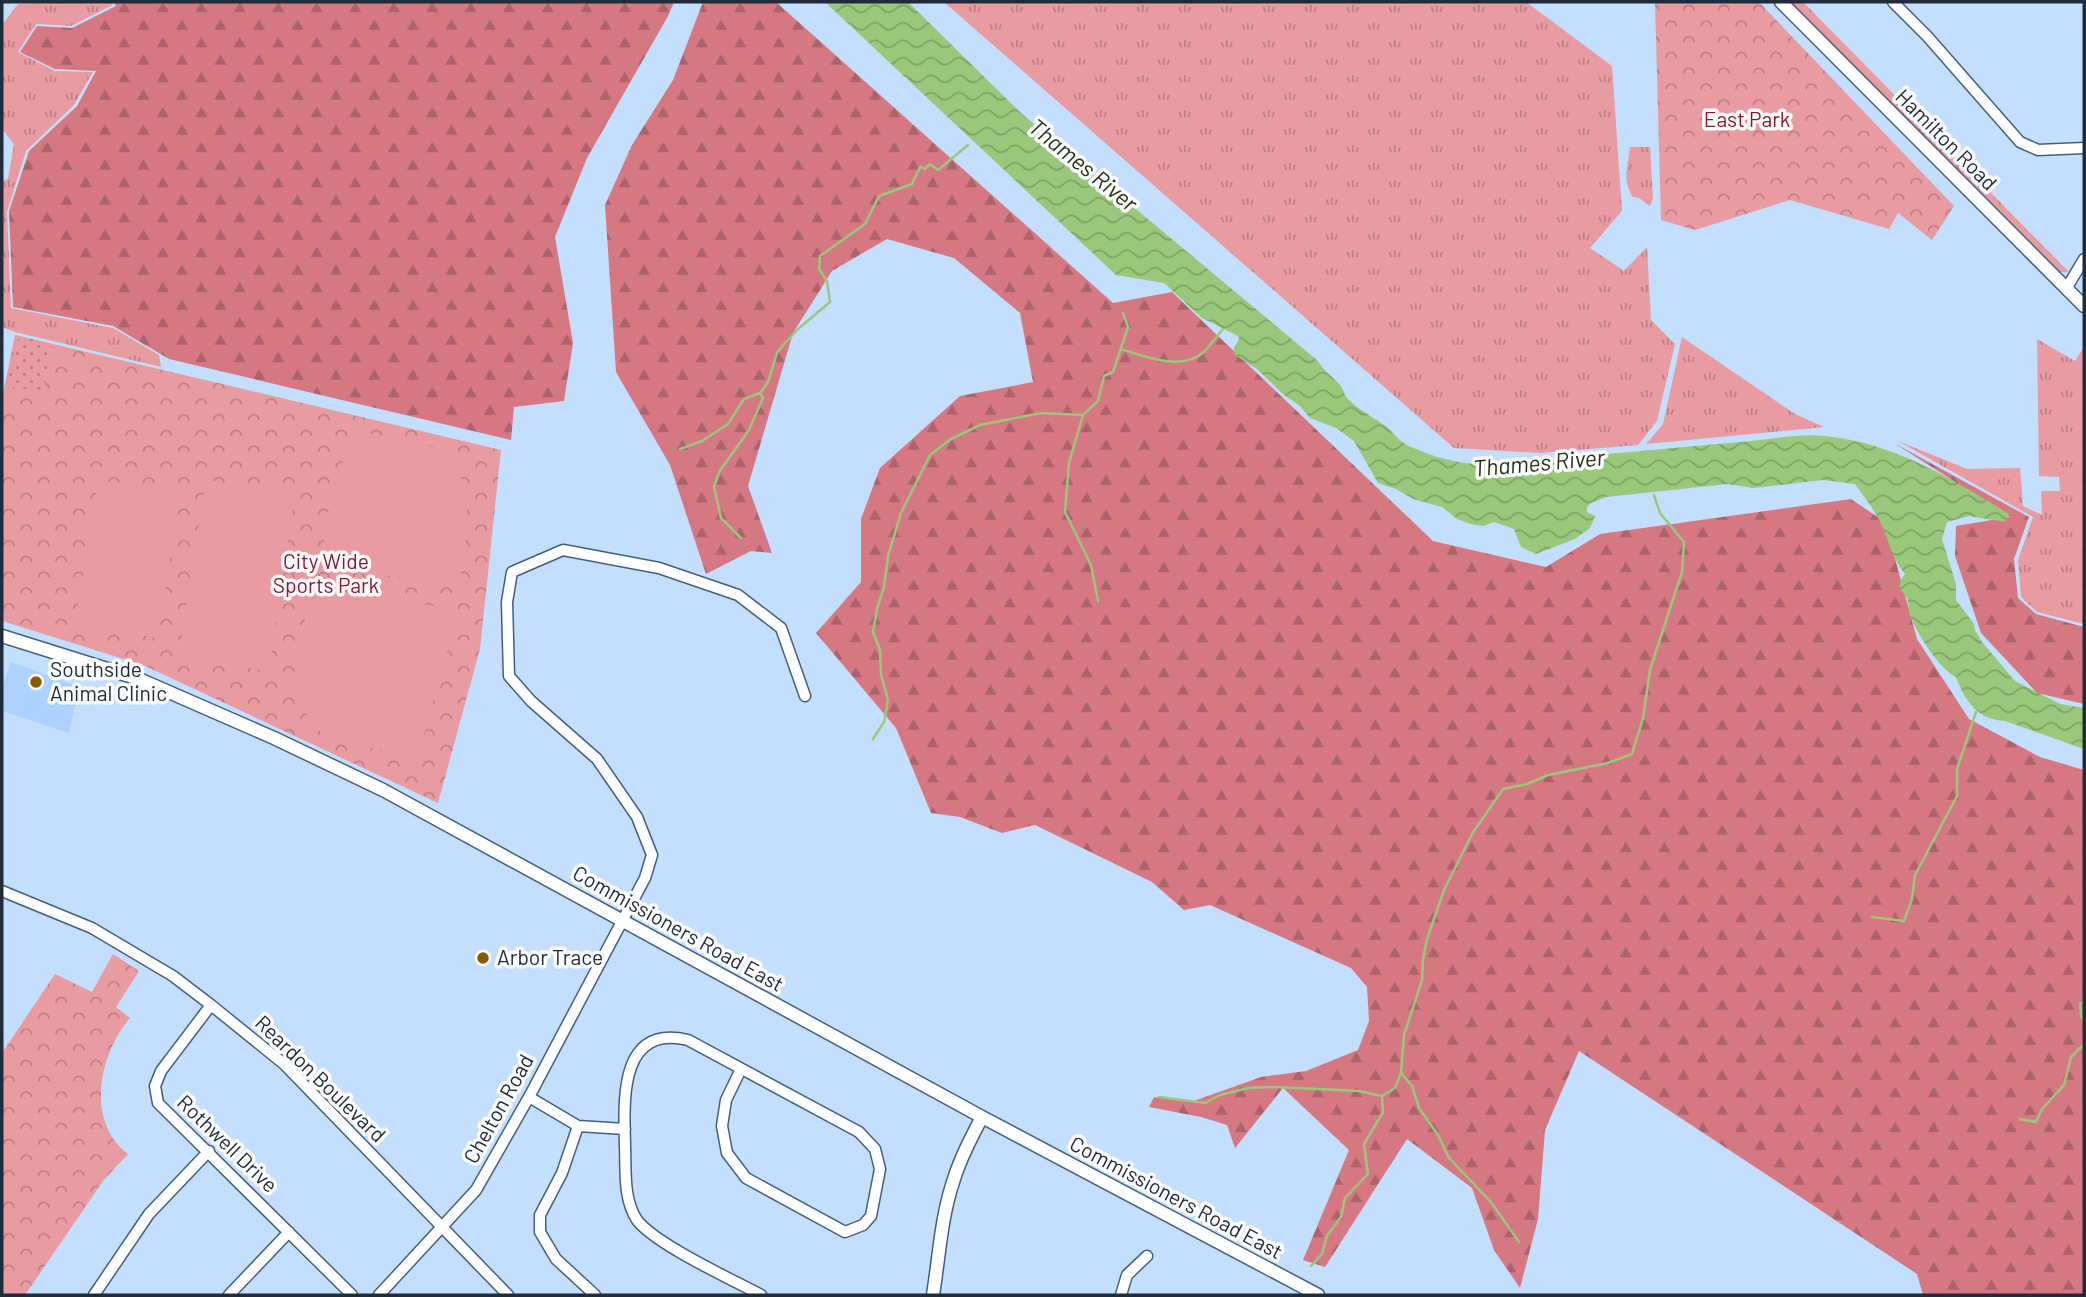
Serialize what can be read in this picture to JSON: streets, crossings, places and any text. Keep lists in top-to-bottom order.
{
  "streets": {
    "main road": ["Hamilton Road", "Commissioners Road East"],
    "street": ["Reardon Boulevard", "Chelton Road", "Rothwell Drive"]
  },
  "crossings": [
    ["Commissioners Road East", "Chelton Road"],
    ["Reardon Boulevard", "Chelton Road"],
    ["Reardon Boulevard", "Rothwell Drive"]
  ],
  "water": ["Thames River"],
  "parks": ["East Park", "City Wide Sports Park"],
  "places": ["Southside Animal Clinic", "Arbor Trace"]
}
